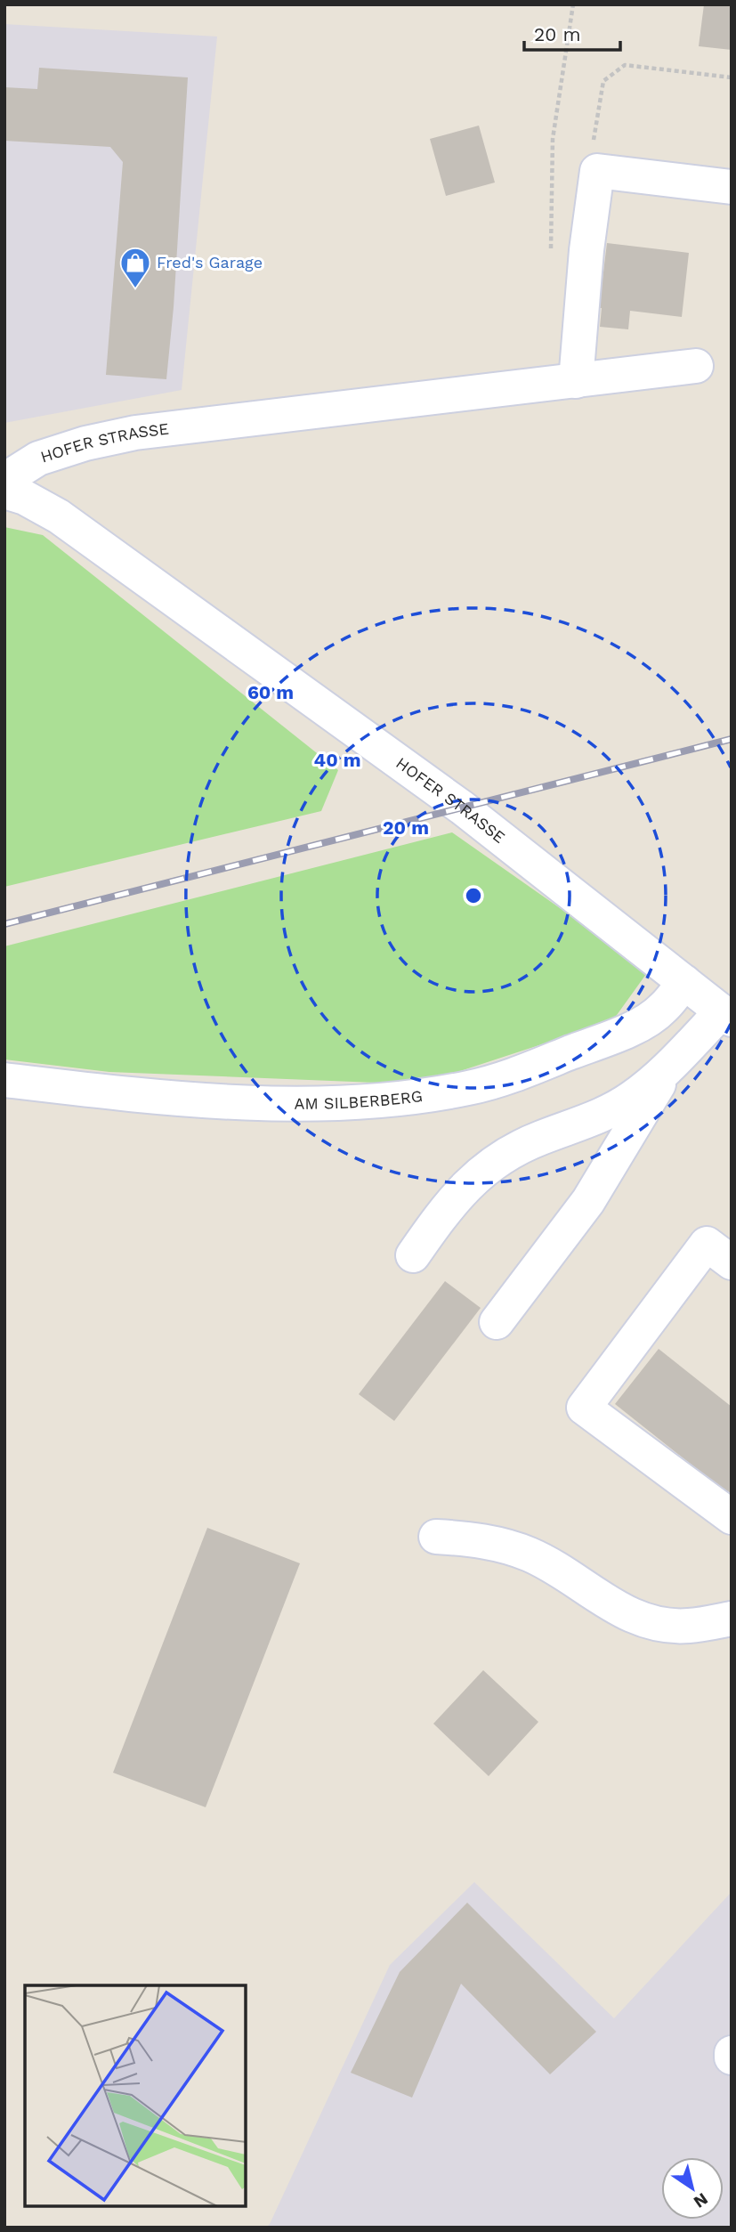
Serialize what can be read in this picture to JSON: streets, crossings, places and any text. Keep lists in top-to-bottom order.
{
  "streets": {
    "street": ["HOFER STRASSE", "AM SILBERBERG"]
  },
  "crossings": [
    ["HOFER STRASSE", "AM SILBERBERG"]
  ],
  "places": {
    "shop": ["Fred's Garage"]
  },
  "scale_bar": "20 m",
  "north": "bottom right",
  "rings": ["60 m", "40 m", "20 m"]
}
